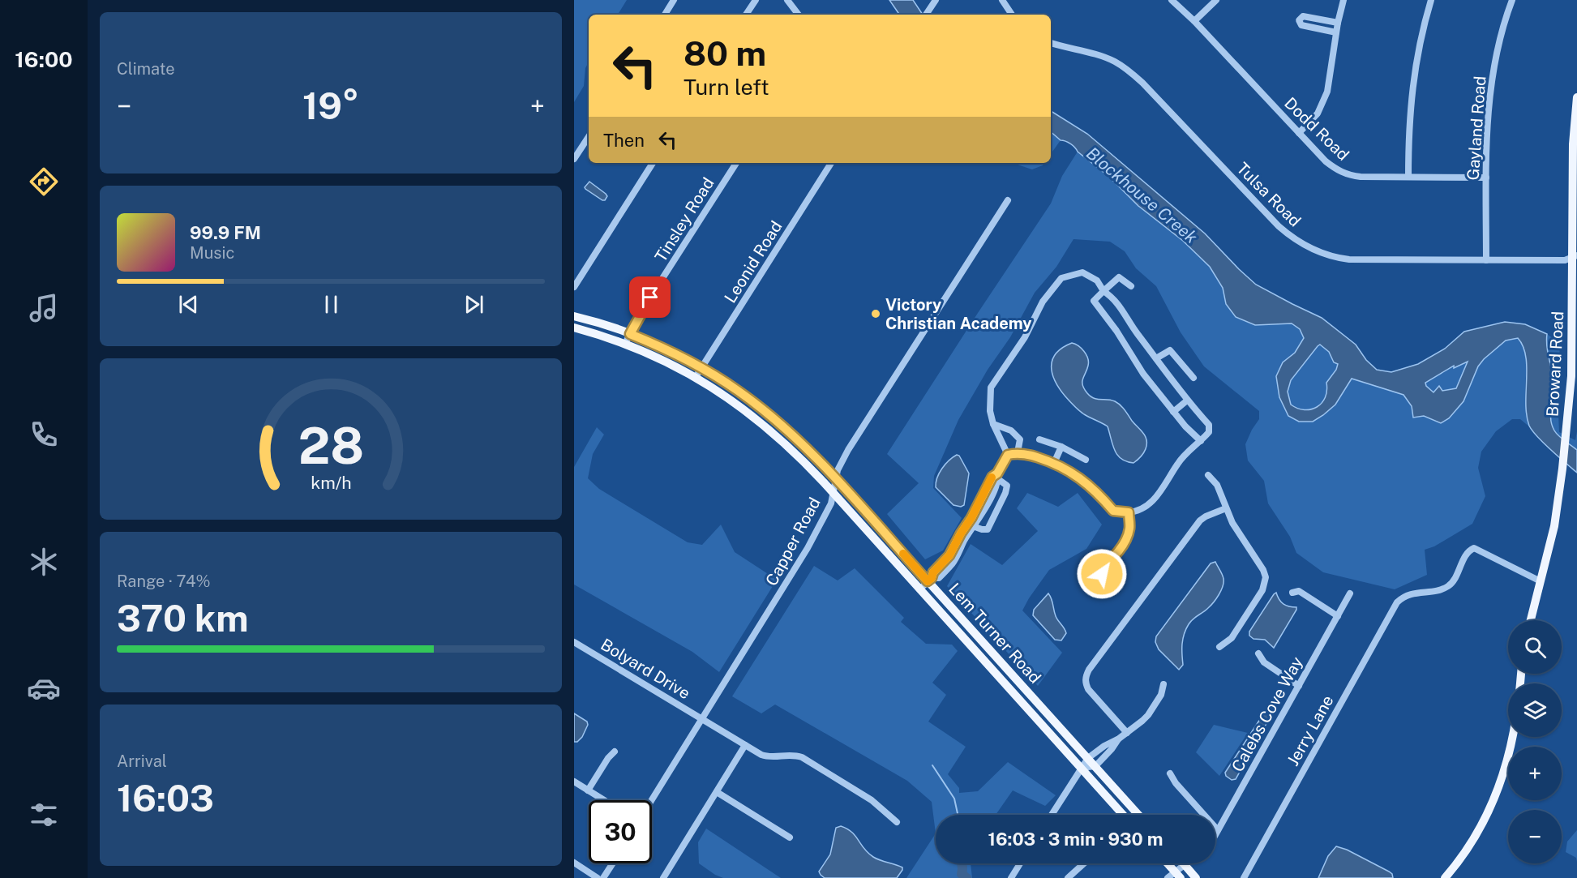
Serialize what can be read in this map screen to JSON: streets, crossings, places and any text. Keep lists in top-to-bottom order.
{
  "streets": {
    "main road": ["Broward Road", "Lem Turner Road"],
    "street": [
      "Gayland Road",
      "Dodd Road",
      "Tulsa Road",
      "Tinsley Road",
      "Leonid Road",
      "Capper Road",
      "Bolyard Drive",
      "Calebs Cove Way",
      "Jerry Lane"
    ]
  },
  "crossings": [
    ["Gayland Road", "Dodd Road"],
    ["Gayland Road", "Tulsa Road"],
    ["Tulsa Road", "Broward Road"],
    ["Tinsley Road", "Lem Turner Road"],
    ["Leonid Road", "Lem Turner Road"],
    ["Broward Road", "Jerry Lane"],
    ["Capper Road", "Lem Turner Road"],
    ["Capper Road", "Bolyard Drive"]
  ],
  "water": ["Blockhouse Creek"],
  "places": ["Victory Christian Academy"],
  "page": {
    "tabs": "16:00",
    "tile": [
      "Climate",
      ["Range · 74%", "370 km"],
      ["Arrival", "16:03"]
    ],
    "turn": ["80 m", "Turn left"],
    "heat": ["−", "19°", "+"],
    "then": "Then",
    "song": ["99.9 FM", "Music"],
    "map_buttons": ["+", "−"],
    "limit": "30",
    "trip": "16:03 · 3 min · 930 m",
    "gauge": ["28", "km/h"]
  }
}
